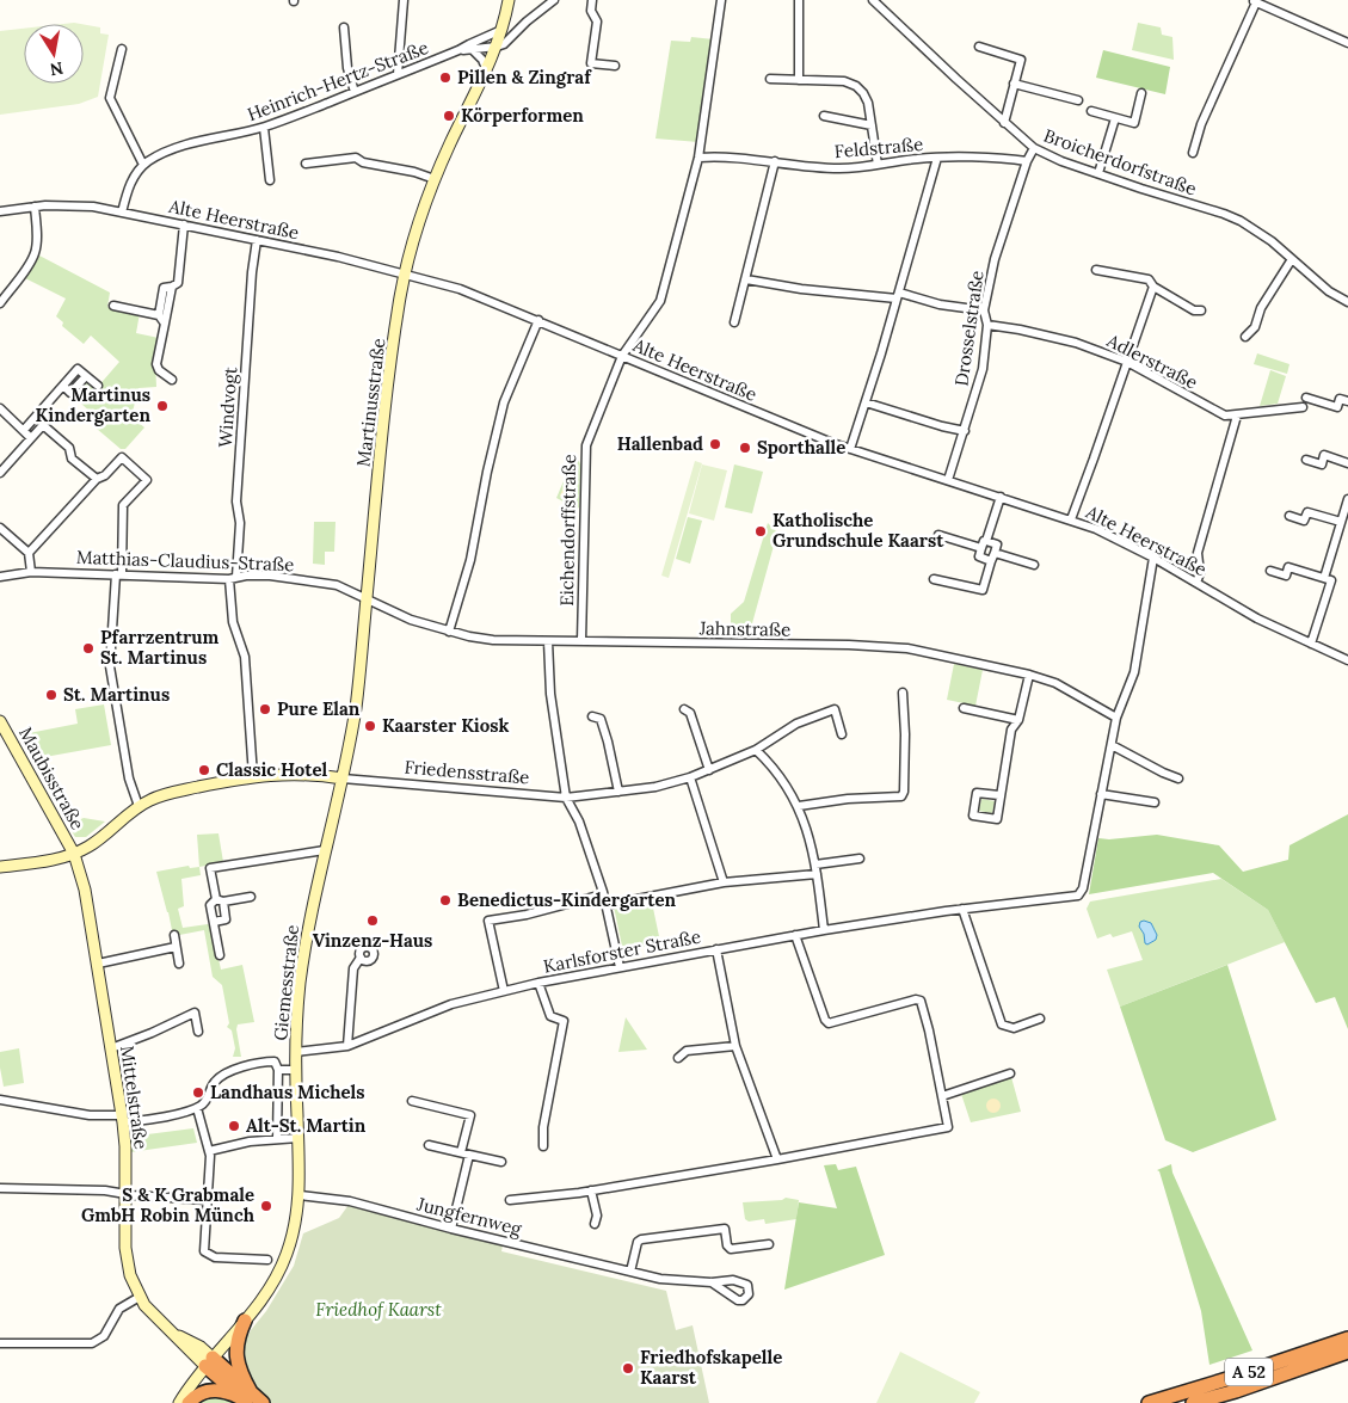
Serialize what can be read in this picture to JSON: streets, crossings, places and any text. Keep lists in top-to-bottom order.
{
  "streets": {
    "highway": ["A 52"],
    "main road": [
      "Martinusstraße",
      "Friedensstraße",
      "Maubisstraße",
      "Giemesstraße",
      "Mittelstraße"
    ],
    "street": [
      "Heinrich-Hertz-Straße",
      "Feldstraße",
      "Broicherdorfstraße",
      "Alte Heerstraße",
      "Drosselstraße",
      "Adlerstraße",
      "Windvogt",
      "Eichendorffstraße",
      "Matthias-Claudius-Straße",
      "Jahnstraße",
      "Karlsforster Straße",
      "Jungfernweg"
    ]
  },
  "crossings": [
    ["Heinrich-Hertz-Straße", "Martinusstraße"],
    ["Feldstraße", "Drosselstraße"],
    ["Feldstraße", "Eichendorffstraße"],
    ["Broicherdorfstraße", "Drosselstraße"],
    ["Alte Heerstraße", "Drosselstraße"],
    ["Alte Heerstraße", "Martinusstraße"],
    ["Alte Heerstraße", "Windvogt"],
    ["Alte Heerstraße", "Eichendorffstraße"],
    ["Drosselstraße", "Adlerstraße"],
    ["Martinusstraße", "Matthias-Claudius-Straße"],
    ["Martinusstraße", "Jahnstraße"],
    ["Martinusstraße", "Friedensstraße"],
    ["Martinusstraße", "Giemesstraße"],
    ["Windvogt", "Matthias-Claudius-Straße"],
    ["Windvogt", "Friedensstraße"],
    ["Eichendorffstraße", "Jahnstraße"],
    ["Matthias-Claudius-Straße", "Jahnstraße"],
    ["Friedensstraße", "Maubisstraße"],
    ["Friedensstraße", "Giemesstraße"],
    ["Friedensstraße", "Mittelstraße"],
    ["Maubisstraße", "Mittelstraße"],
    ["Karlsforster Straße", "Giemesstraße"],
    ["Giemesstraße", "Mittelstraße"],
    ["Giemesstraße", "Jungfernweg"]
  ],
  "parks": ["Friedhof Kaarst"],
  "places": [
    "Pillen & Zingraf",
    "Körperformen",
    "Martinus Kindergarten",
    "Hallenbad",
    "Sporthalle",
    "Katholische Grundschule Kaarst",
    "Pfarrzentrum St. Martinus",
    "St. Martinus",
    "Pure Elan",
    "Kaarster Kiosk",
    "Classic Hotel",
    "Benedictus-Kindergarten",
    "Vinzenz-Haus",
    "Landhaus Michels",
    "Alt-St. Martin",
    "S & K Grabmale GmbH Robin Münch",
    "Friedhofskapelle Kaarst"
  ],
  "north": "bottom"
}
